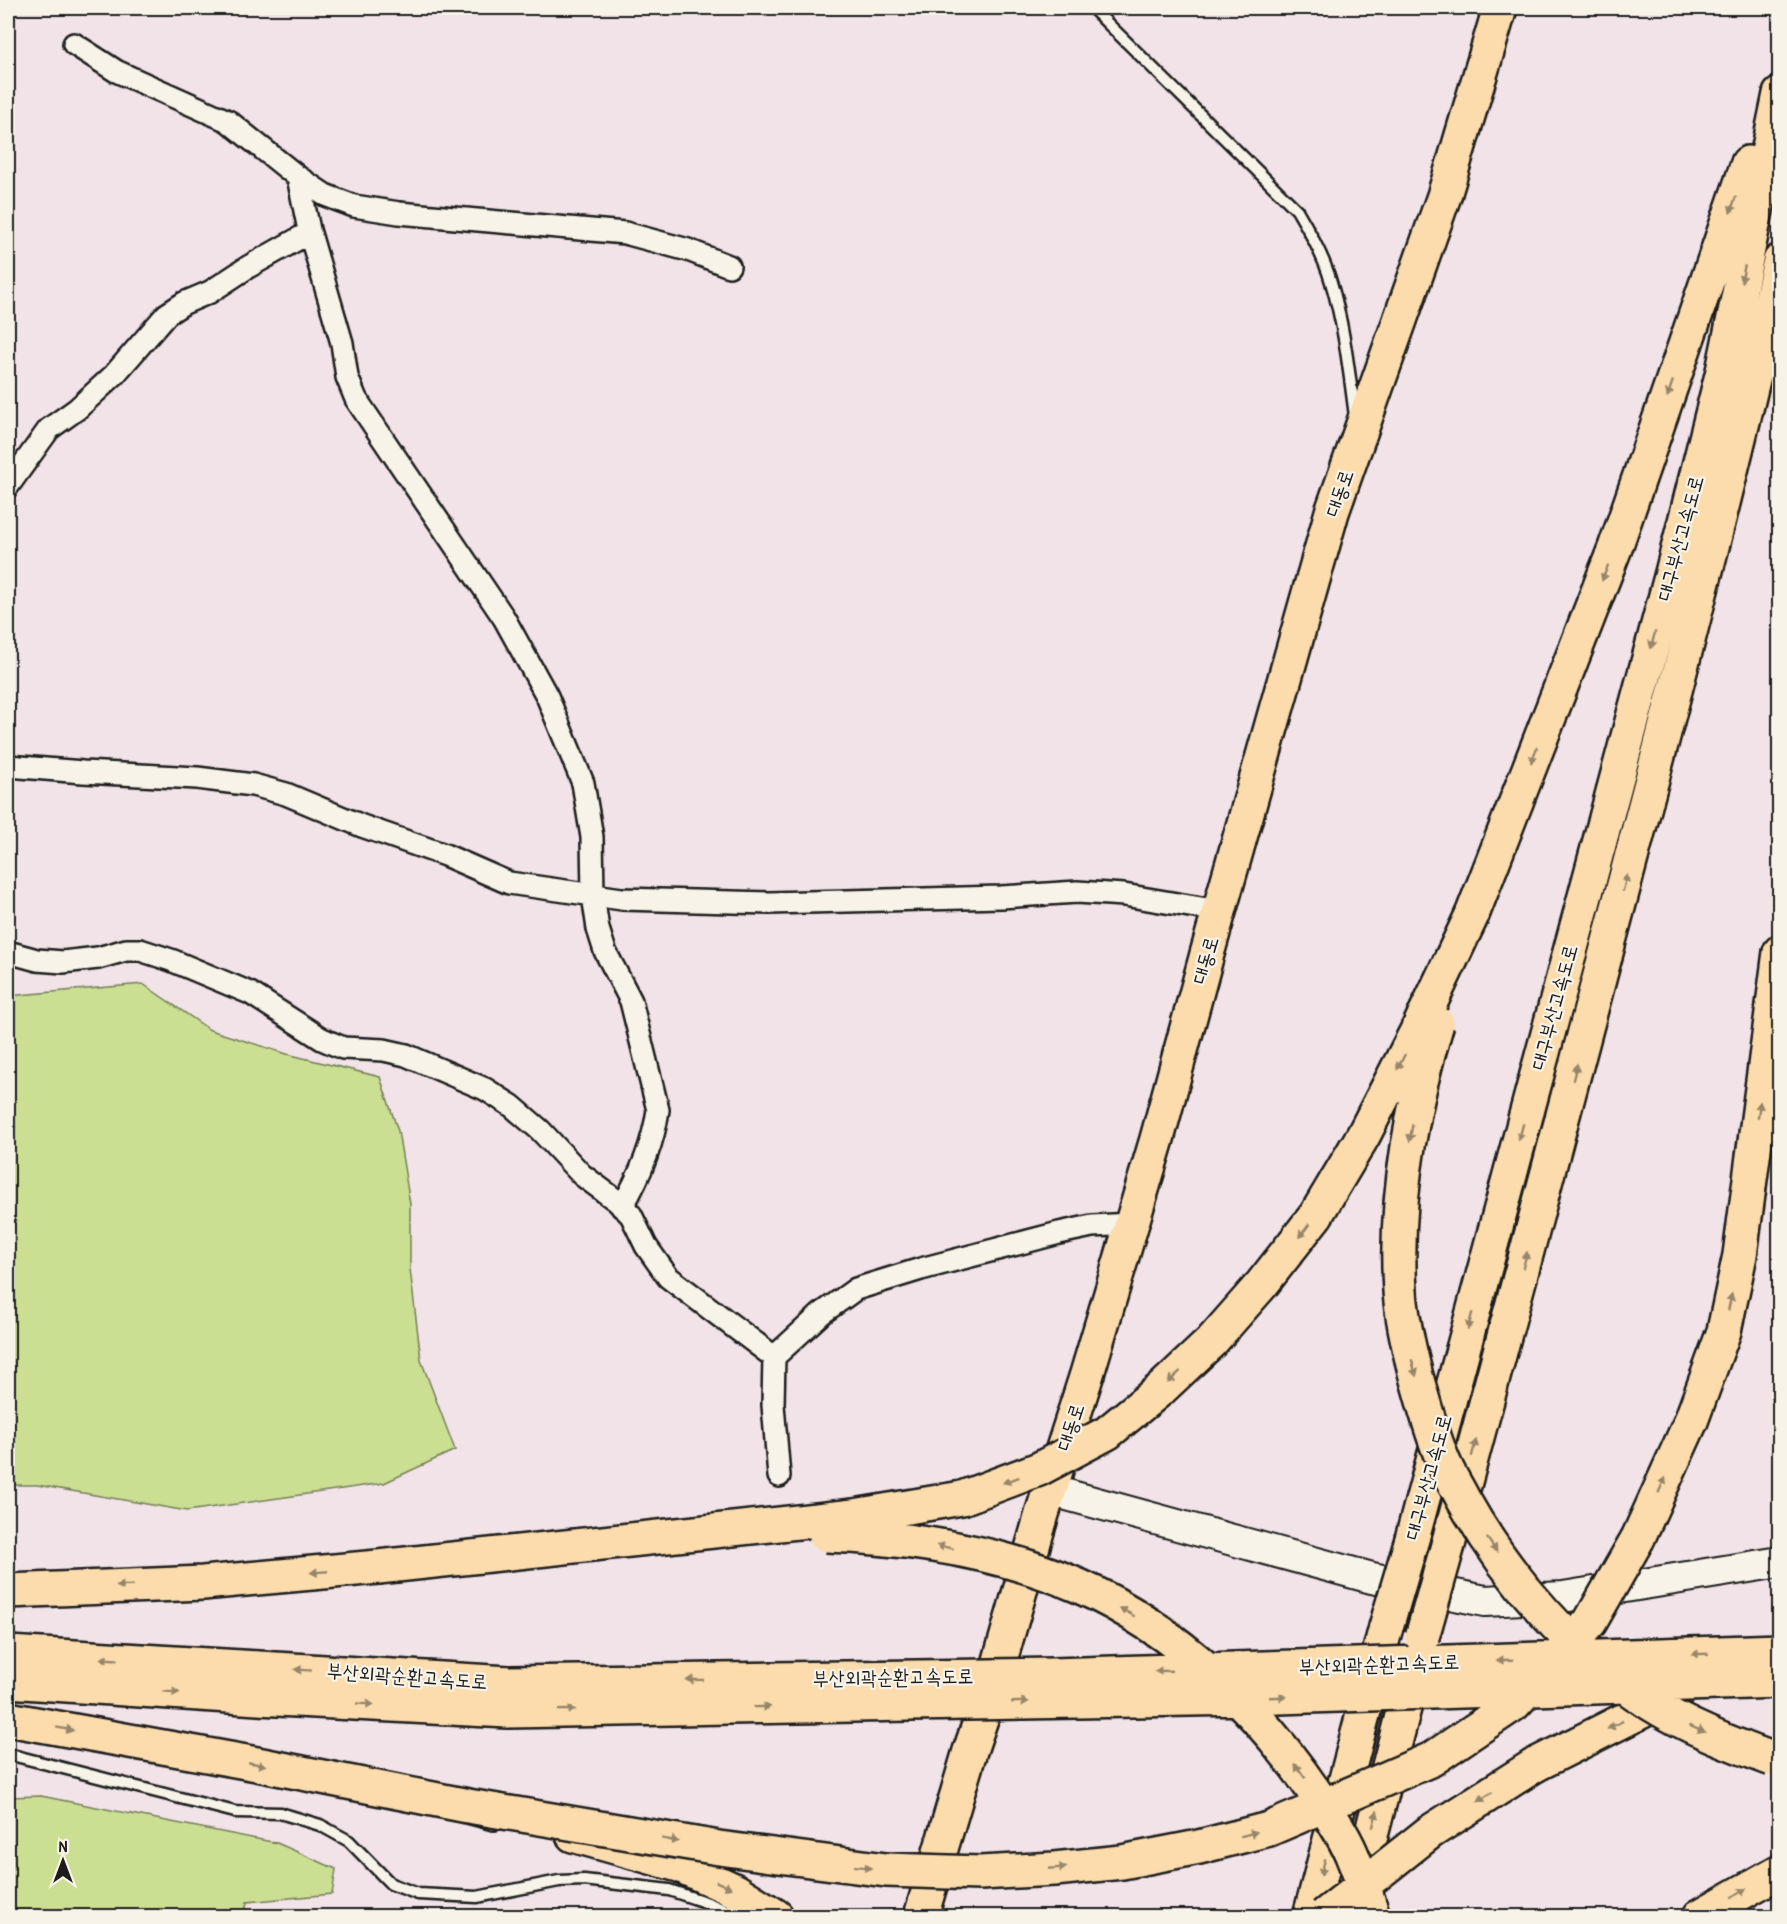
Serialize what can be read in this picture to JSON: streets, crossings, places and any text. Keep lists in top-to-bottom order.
{
  "streets": {
    "main road": ["대동로", "대구부산고속도로", "부산외곽순환고속도로"]
  },
  "north": "top"
}
